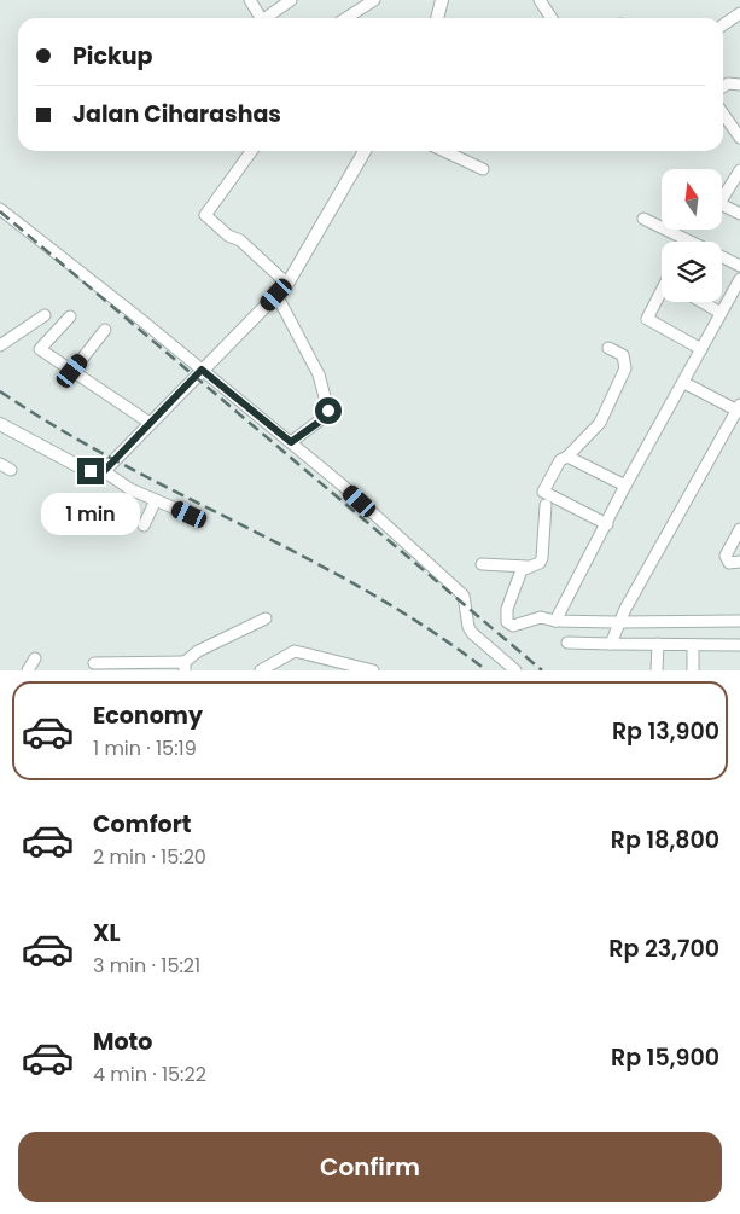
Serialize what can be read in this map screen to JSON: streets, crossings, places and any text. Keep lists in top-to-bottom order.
{
  "north": "top",
  "page": {
    "banner": ["Pickup", "Jalan Ciharashas"],
    "bubble": "1 min",
    "list": [
      {
        "name": "Economy",
        "note": "1 min · 15:19",
        "value": "Rp 13,900"
      },
      {
        "name": "Comfort",
        "note": "2 min · 15:20",
        "value": "Rp 18,800"
      },
      {
        "name": "XL",
        "note": "3 min · 15:21",
        "value": "Rp 23,700"
      },
      {
        "name": "Moto",
        "note": "4 min · 15:22",
        "value": "Rp 15,900"
      }
    ],
    "buttons": "Confirm"
  }
}
